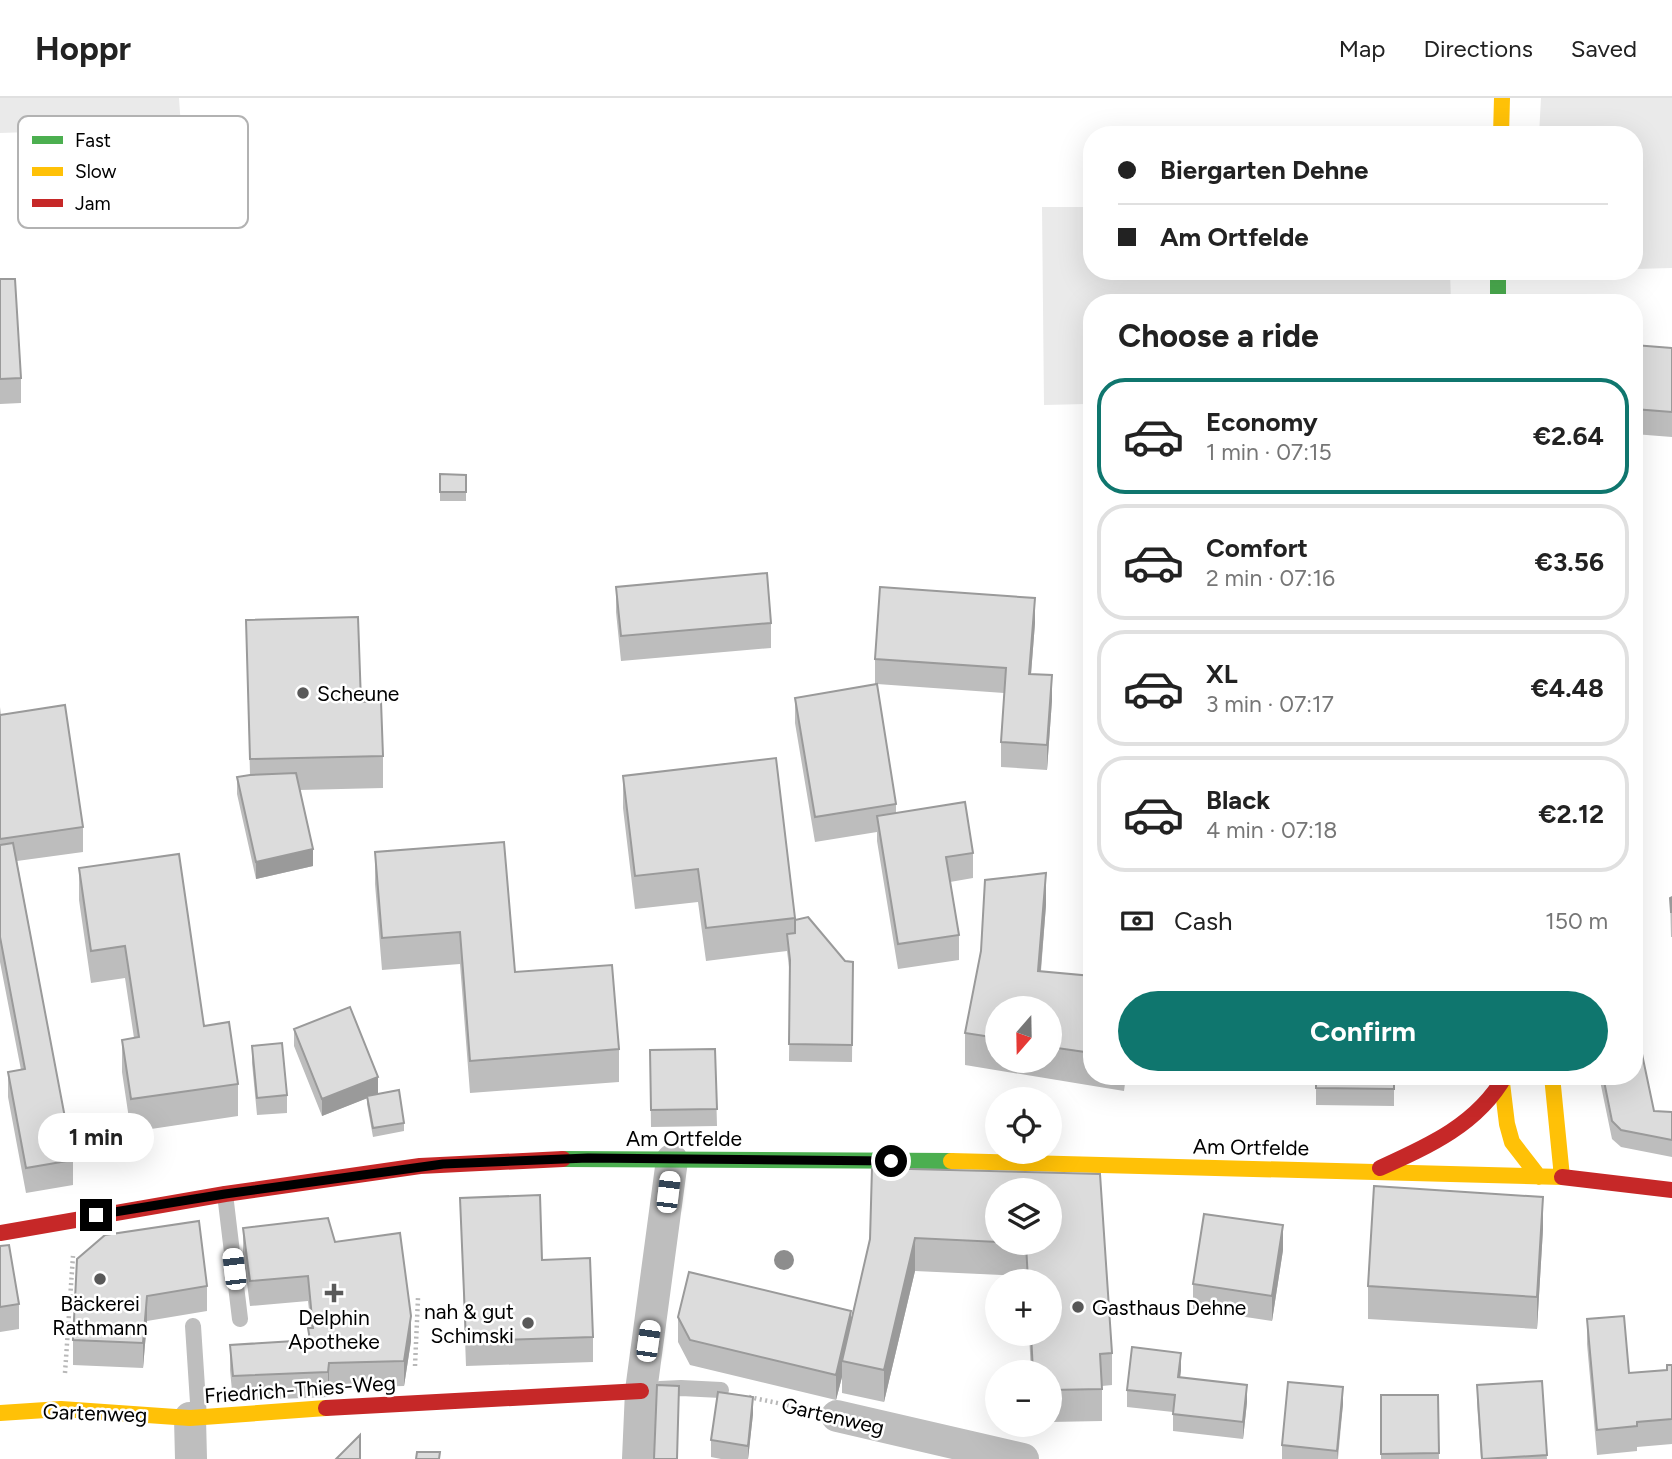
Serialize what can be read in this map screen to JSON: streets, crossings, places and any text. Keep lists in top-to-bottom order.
{
  "streets": {
    "main road": ["Am Ortfelde", "Friedrich-Thies-Weg", "Gartenweg"]
  },
  "crossings": [
    ["Friedrich-Thies-Weg", "Gartenweg"]
  ],
  "places": {
    "other": [
      "Scheune",
      "Bäckerei Rathmann",
      "Gasthaus Dehne",
      "nah & gut Schimski"
    ],
    "health": ["Delphin Apotheke"]
  },
  "legend": ["Fast", "Slow", "Jam"],
  "north": "bottom",
  "page": {
    "header": "Hoppr",
    "nav": ["Map", "Directions", "Saved"],
    "banner": ["Biergarten Dehne", "Am Ortfelde"],
    "heading": "Choose a ride",
    "list": [
      {
        "name": "Economy",
        "note": "1 min · 07:15",
        "value": "€2.64"
      },
      {
        "name": "Comfort",
        "note": "2 min · 07:16",
        "value": "€3.56"
      },
      {
        "name": "XL",
        "note": "3 min · 07:17",
        "value": "€4.48"
      },
      {
        "name": "Black",
        "note": "4 min · 07:18",
        "value": "€2.12"
      }
    ],
    "pay": ["Cash", "150 m"],
    "buttons": "Confirm",
    "map_buttons": ["+", "−"],
    "bubble": "1 min"
  }
}
